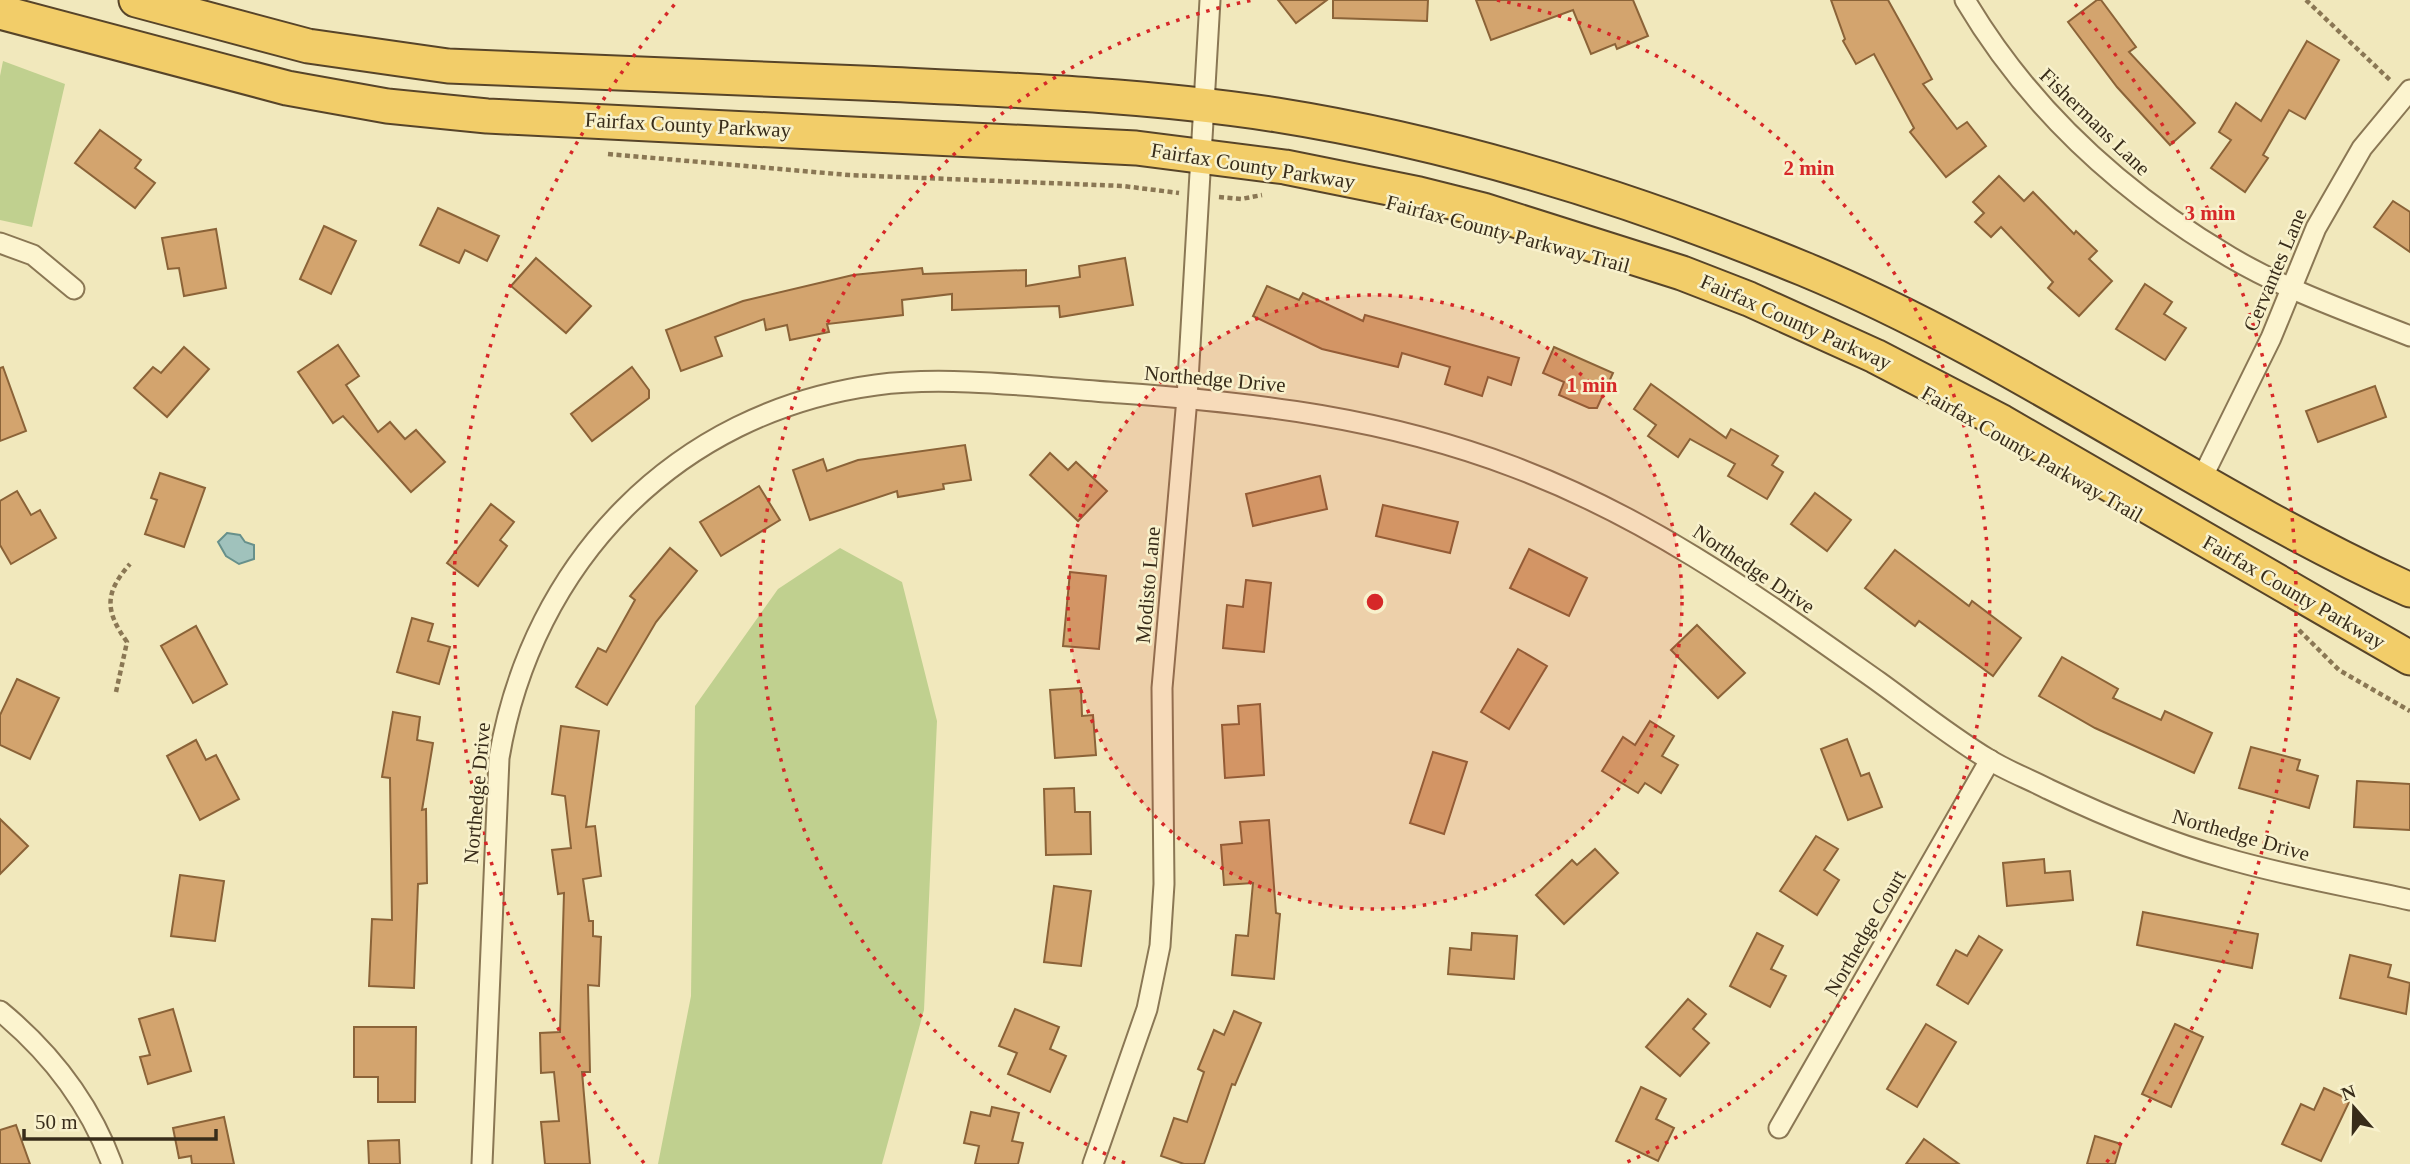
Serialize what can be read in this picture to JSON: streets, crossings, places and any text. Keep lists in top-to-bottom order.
{
  "streets": {
    "highway": ["Fairfax County Parkway"],
    "street": [
      "Fishermans Lane",
      "Cervantes Lane",
      "Northedge Drive",
      "Modisto Lane",
      "Northedge Court"
    ]
  },
  "crossings": [
    ["Fishermans Lane", "Cervantes Lane"],
    ["Fairfax County Parkway", "Modisto Lane"],
    ["Northedge Drive", "Modisto Lane"],
    ["Northedge Drive", "Northedge Court"]
  ],
  "scale_bar": "50 m",
  "north": "top",
  "rings": ["2 min", "3 min", "1 min"]
}
